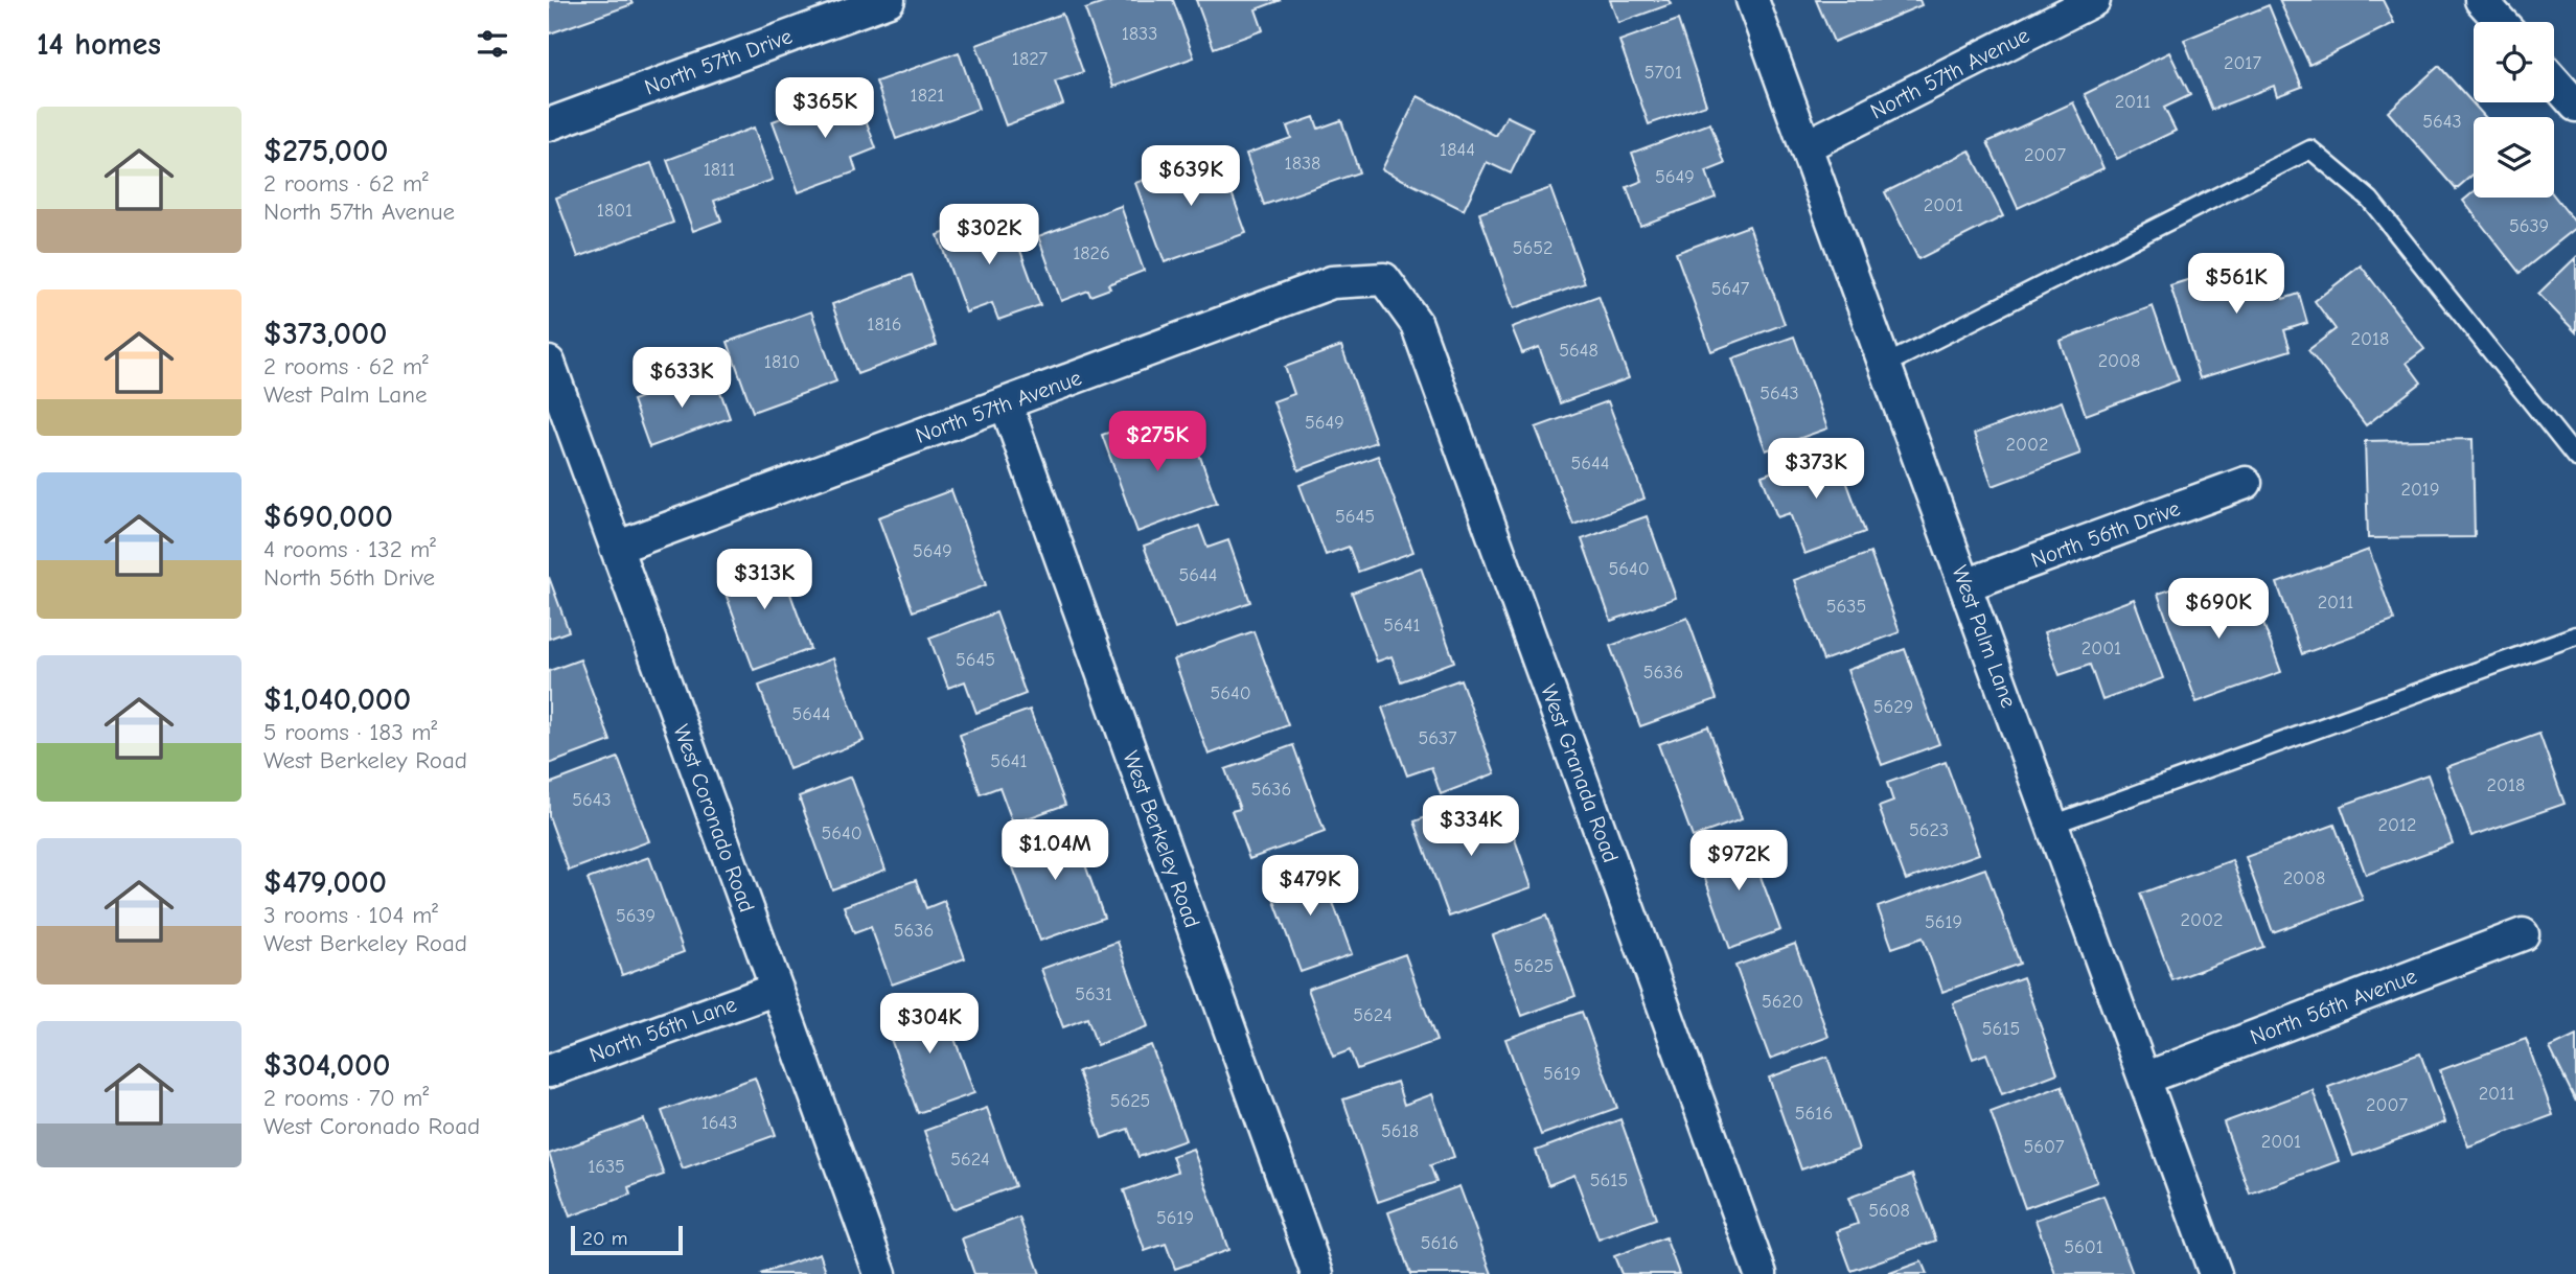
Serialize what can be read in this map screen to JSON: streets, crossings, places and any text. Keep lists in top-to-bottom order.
{
  "streets": {
    "street": [
      "North 57th Drive",
      "North 57th Avenue",
      "North 56th Drive",
      "West Palm Lane",
      "West Granada Road",
      "West Coronado Road",
      "West Berkeley Road",
      "North 56th Avenue",
      "North 56th Lane"
    ]
  },
  "crossings": [
    ["North 57th Avenue", "West Palm Lane"],
    ["North 57th Avenue", "West Granada Road"],
    ["North 57th Avenue", "West Coronado Road"],
    ["North 57th Avenue", "West Berkeley Road"],
    ["North 56th Drive", "West Palm Lane"],
    ["West Palm Lane", "North 56th Avenue"],
    ["West Coronado Road", "North 56th Lane"]
  ],
  "house_numbers": [
    "1833",
    "1827",
    "2017",
    "5701",
    "1821",
    "2011",
    "5643",
    "1844",
    "2007",
    "1838",
    "1811",
    "5649",
    "2001",
    "1801",
    "5639",
    "5652",
    "1826",
    "5647",
    "1816",
    "2018",
    "5648",
    "2008",
    "1810",
    "5643",
    "5649",
    "2002",
    "5644",
    "2019",
    "5645",
    "5649",
    "5640",
    "5644",
    "2011",
    "5635",
    "5641",
    "2001",
    "5645",
    "5636",
    "5640",
    "5629",
    "5644",
    "5637",
    "5641",
    "2018",
    "5636",
    "5643",
    "2012",
    "5623",
    "5640",
    "2008",
    "5639",
    "2002",
    "5619",
    "5636",
    "5625",
    "5631",
    "5620",
    "5624",
    "5615",
    "5619",
    "2011",
    "5625",
    "2007",
    "5616",
    "1643",
    "5618",
    "2001",
    "5607",
    "5624",
    "1635",
    "5615",
    "5608",
    "5619",
    "5616",
    "5601"
  ],
  "scale_bar": "20 m",
  "page": {
    "heading": "14 homes",
    "price": [
      "$365K",
      "$639K",
      "$302K",
      "$561K",
      "$633K",
      "$275K",
      "$373K",
      "$313K",
      "$690K",
      "$334K",
      "$1.04M",
      "$972K",
      "$479K",
      "$304K"
    ],
    "list": [
      {
        "name": "$275,000",
        "note": "2 rooms · 62 m² · North 57th Avenue"
      },
      {
        "name": "$373,000",
        "note": "2 rooms · 62 m² · West Palm Lane"
      },
      {
        "name": "$690,000",
        "note": "4 rooms · 132 m² · North 56th Drive"
      },
      {
        "name": "$1,040,000",
        "note": "5 rooms · 183 m² · West Berkeley Road"
      },
      {
        "name": "$479,000",
        "note": "3 rooms · 104 m² · West Berkeley Road"
      },
      {
        "name": "$304,000",
        "note": "2 rooms · 70 m² · West Coronado Road"
      }
    ],
    "scale": "20 m"
  }
}
